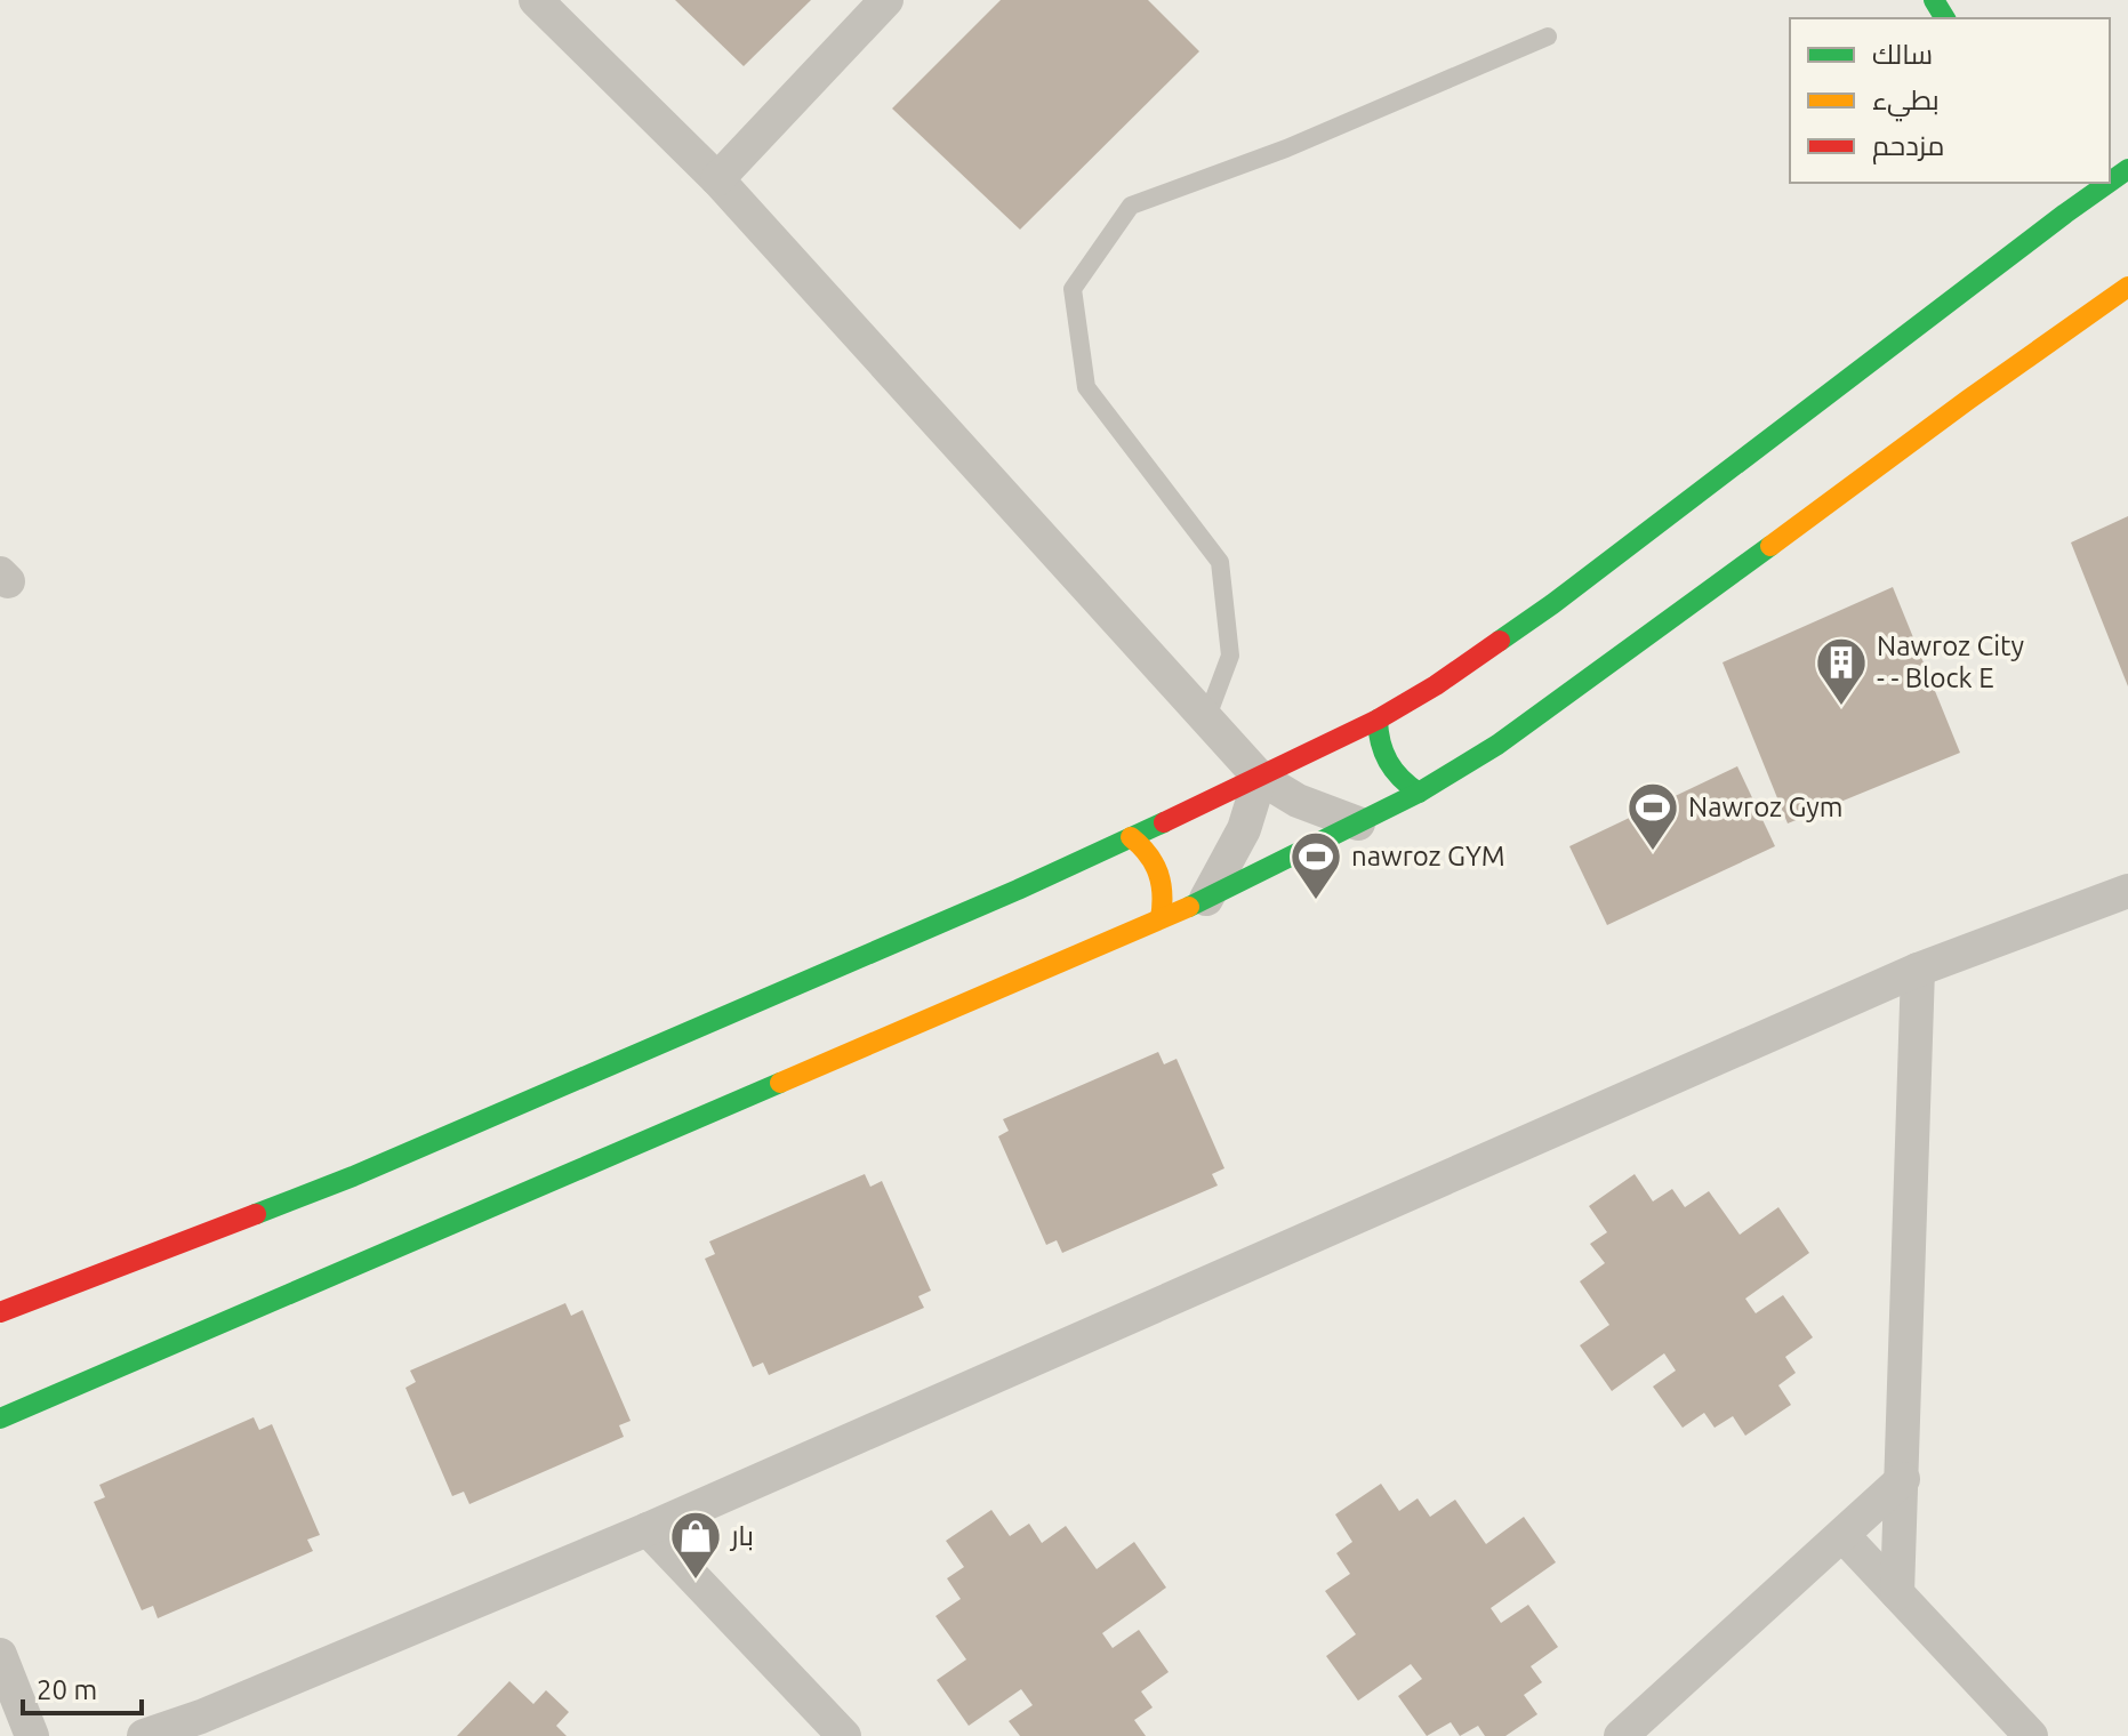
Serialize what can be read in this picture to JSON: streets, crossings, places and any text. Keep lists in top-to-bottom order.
{
  "places": {
    "building": ["Nawroz City - - Block E"],
    "sports": ["Nawroz Gym", "nawroz GYM"],
    "shop": ["بار"]
  },
  "legend": ["سالك", "بطيء", "مزدحم"],
  "scale_bar": "20 m"
}
